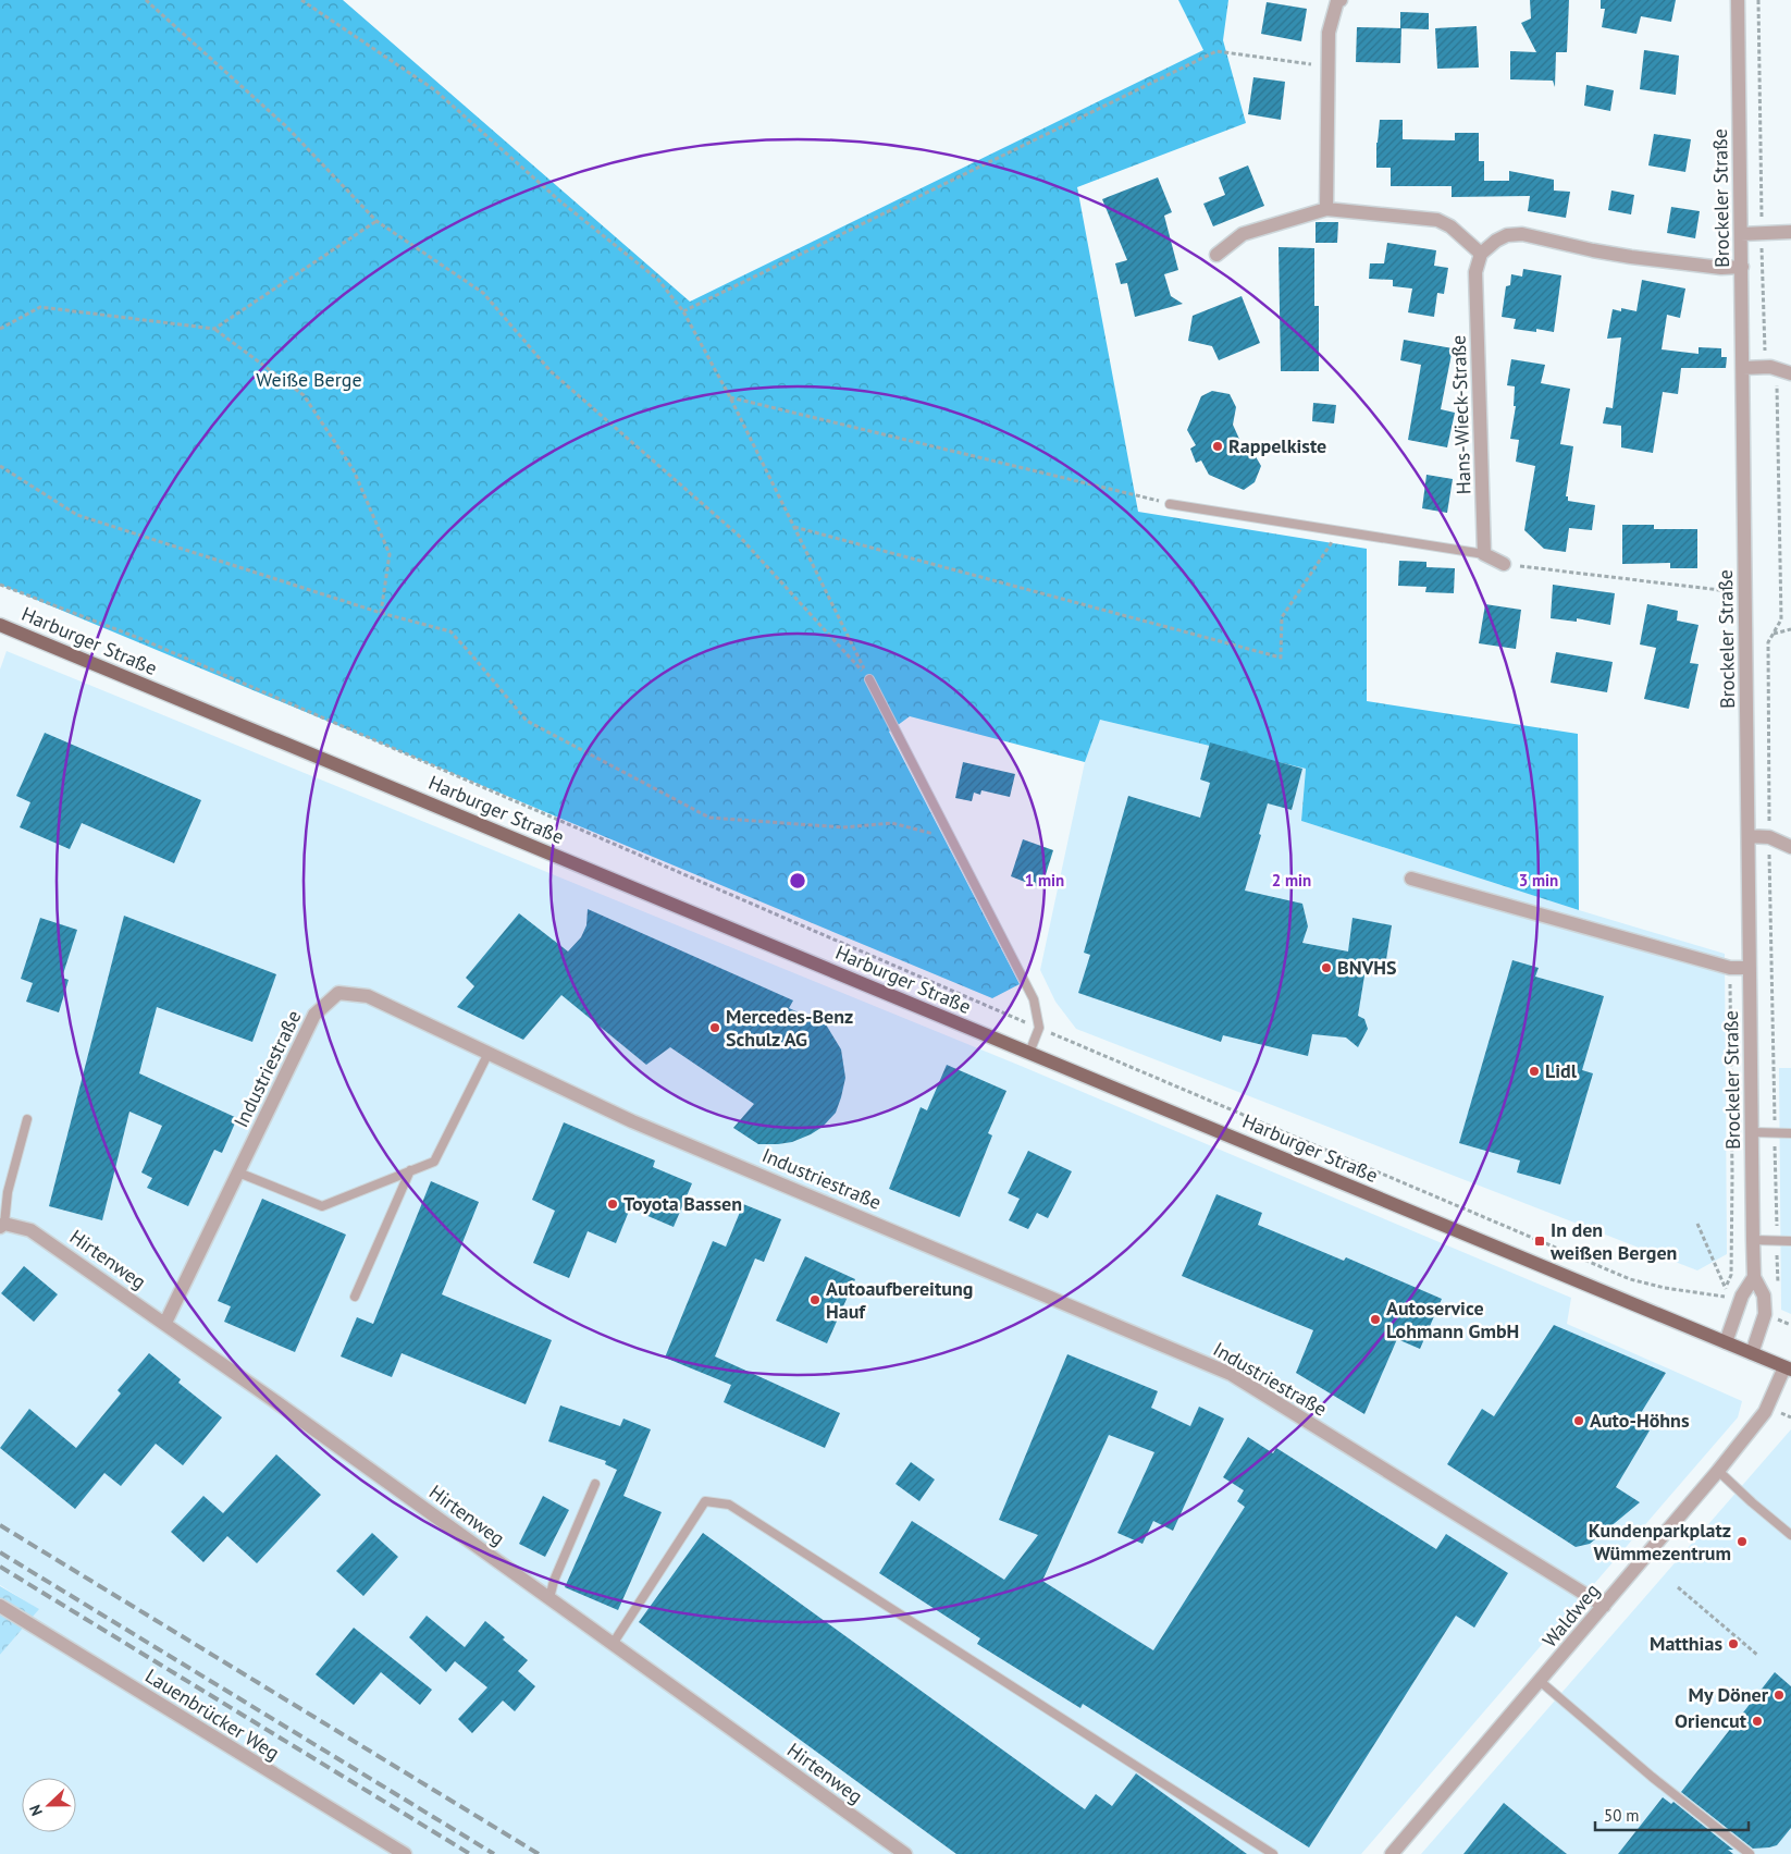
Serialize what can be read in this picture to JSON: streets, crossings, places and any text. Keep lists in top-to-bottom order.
{
  "streets": {
    "main road": ["Harburger Straße"],
    "street": [
      "Brockeler Straße",
      "Hans-Wieck-Straße",
      "Industriestraße",
      "Hirtenweg",
      "Waldweg",
      "Lauenbrücker Weg"
    ]
  },
  "crossings": [
    ["Brockeler Straße", "Harburger Straße"],
    ["Harburger Straße", "Waldweg"],
    ["Industriestraße", "Hirtenweg"],
    ["Industriestraße", "Waldweg"]
  ],
  "parks": ["Weiße Berge"],
  "places": {
    "other": [
      "Rappelkiste",
      "BNVHS",
      "Mercedes-Benz Schulz AG",
      "Lidl",
      "Toyota Bassen",
      "Autoaufbereitung Hauf",
      "Autoservice Lohmann GmbH",
      "Auto-Höhns",
      "Kundenparkplatz Wümmezentrum",
      "Matthias",
      "My Döner",
      "Oriencut"
    ],
    "transit": ["In den weißen Bergen"]
  },
  "scale_bar": "50 m",
  "north": "left",
  "rings": ["1 min", "2 min", "3 min"]
}
